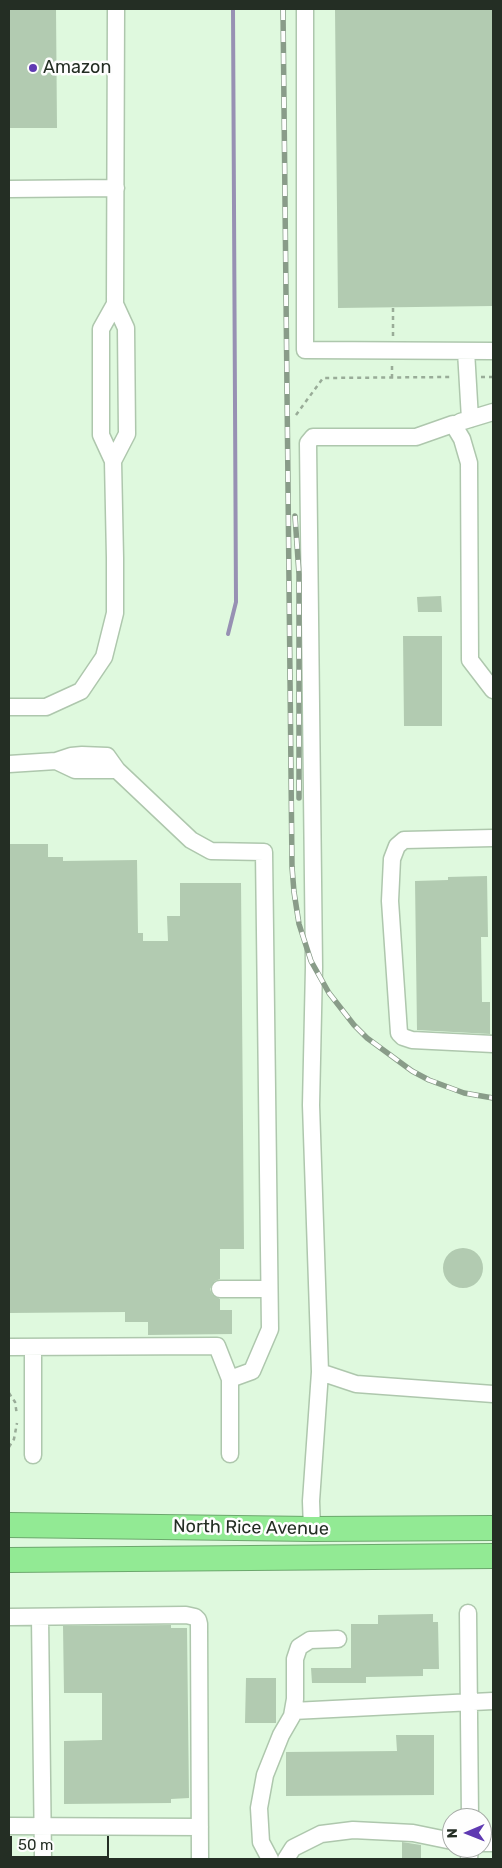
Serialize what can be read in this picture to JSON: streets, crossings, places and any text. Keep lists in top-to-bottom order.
{
  "streets": {
    "highway": ["North Rice Avenue"]
  },
  "places": ["Amazon"],
  "scale_bar": "50 m",
  "north": "left"
}
